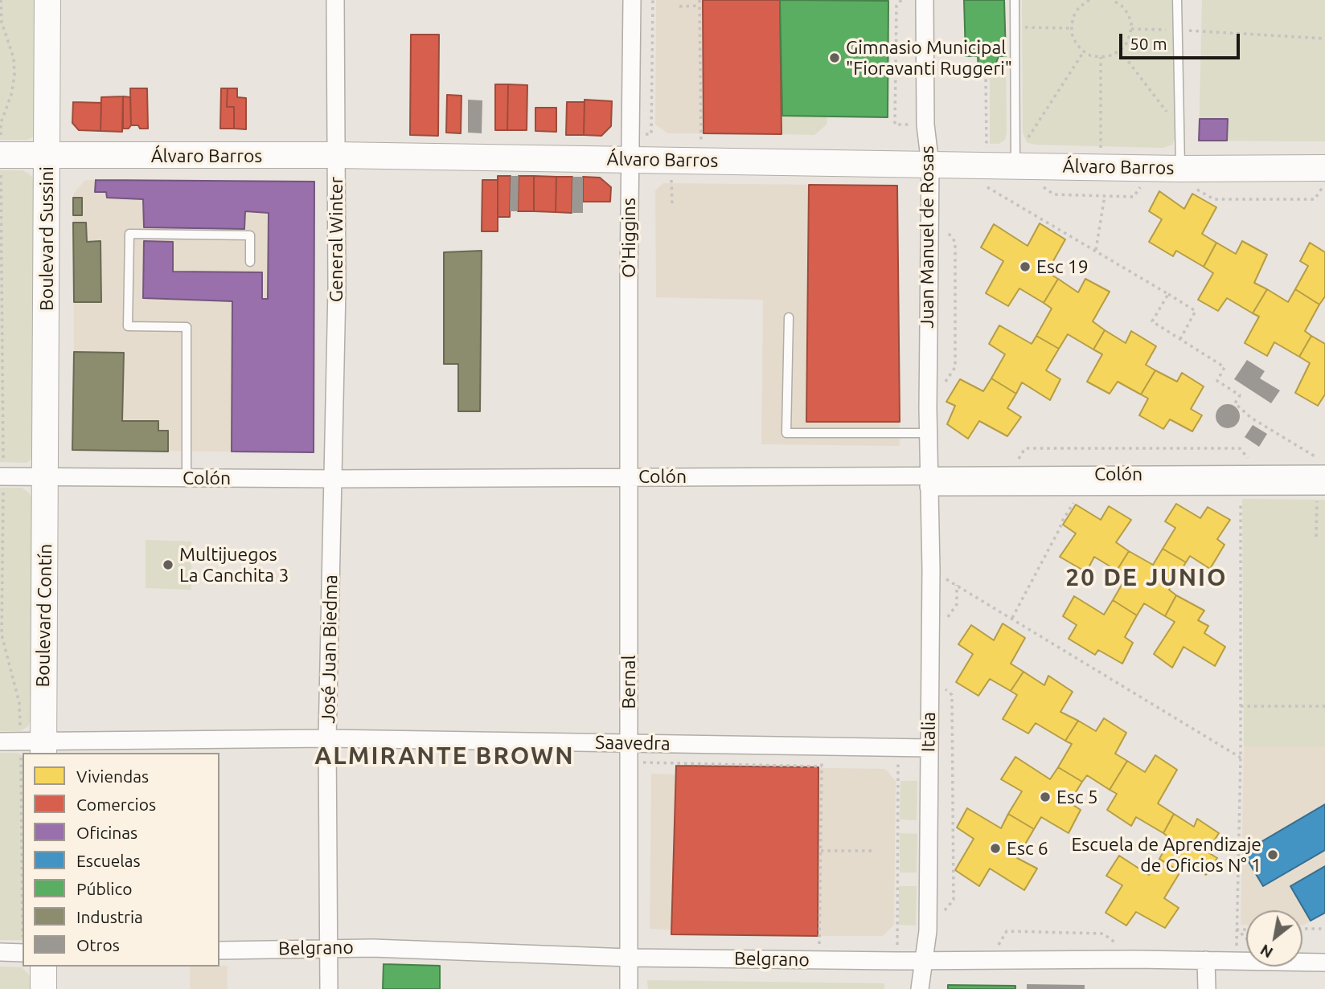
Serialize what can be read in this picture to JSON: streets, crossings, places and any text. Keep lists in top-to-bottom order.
{
  "streets": {
    "main road": ["Álvaro Barros", "Boulevard Sussini", "Boulevard Contín"],
    "street": [
      "Juan Manuel de Rosas",
      "O'Higgins",
      "General Winter",
      "Colón",
      "José Juan Biedma",
      "Bernal",
      "Italia",
      "Saavedra",
      "Belgrano"
    ]
  },
  "crossings": [
    ["Álvaro Barros", "Juan Manuel de Rosas"],
    ["Álvaro Barros", "O'Higgins"],
    ["Álvaro Barros", "Boulevard Sussini"],
    ["Álvaro Barros", "General Winter"],
    ["Juan Manuel de Rosas", "Colón"],
    ["Juan Manuel de Rosas", "Italia"],
    ["O'Higgins", "Colón"],
    ["O'Higgins", "Bernal"],
    ["Boulevard Sussini", "Colón"],
    ["Boulevard Sussini", "Boulevard Contín"],
    ["General Winter", "Colón"],
    ["General Winter", "José Juan Biedma"],
    ["Colón", "Boulevard Contín"],
    ["Colón", "José Juan Biedma"],
    ["Colón", "Bernal"],
    ["Colón", "Italia"],
    ["Boulevard Contín", "Saavedra"],
    ["José Juan Biedma", "Saavedra"],
    ["José Juan Biedma", "Belgrano"],
    ["Bernal", "Saavedra"],
    ["Bernal", "Belgrano"],
    ["Italia", "Saavedra"],
    ["Italia", "Belgrano"]
  ],
  "districts": ["20 DE JUNIO", "ALMIRANTE BROWN"],
  "places": [
    "Gimnasio Municipal \"Fioravanti Ruggeri\"",
    "Esc 19",
    "Multijuegos La Canchita 3",
    "Esc 5",
    "Esc 6",
    "Escuela de Aprendizaje de Oficios N° 1"
  ],
  "legend": [
    "Viviendas",
    "Comercios",
    "Oficinas",
    "Escuelas",
    "Público",
    "Industria",
    "Otros"
  ],
  "scale_bar": "50 m",
  "north": "bottom left"
}
